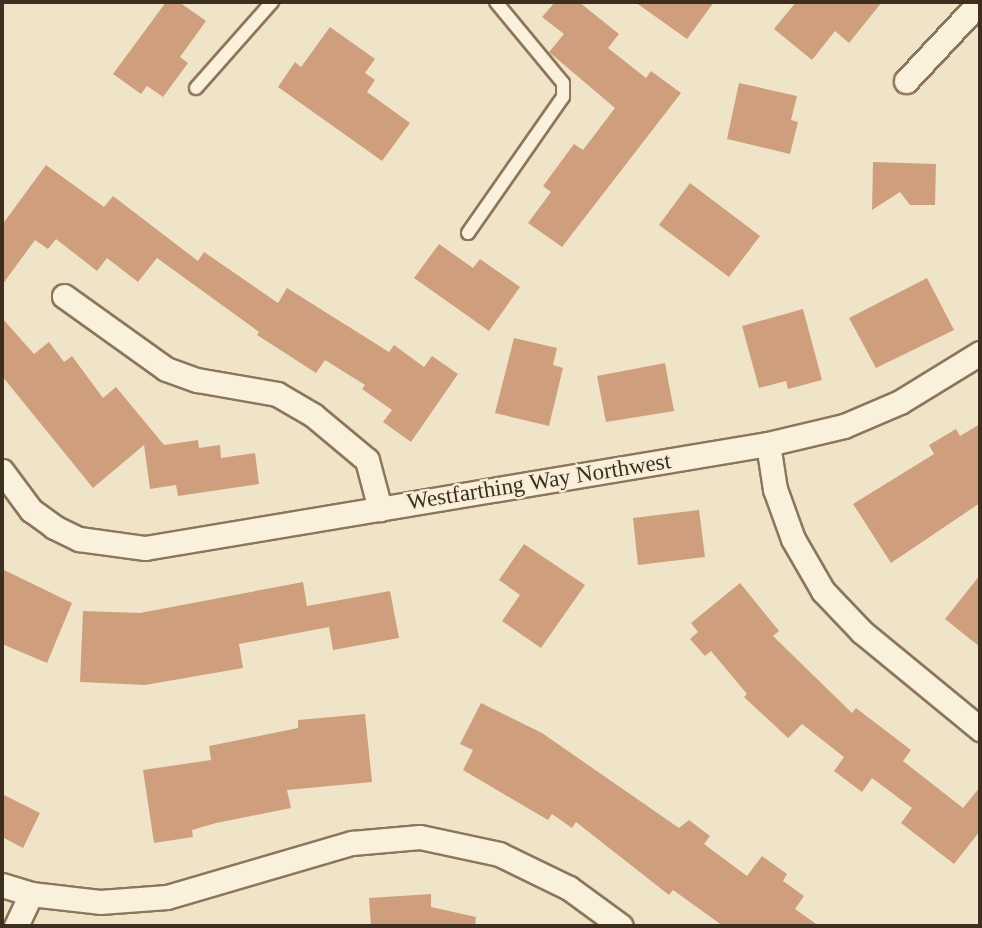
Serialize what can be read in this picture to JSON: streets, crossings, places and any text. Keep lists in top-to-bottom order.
{
  "streets": {
    "street": ["Westfarthing Way Northwest"]
  }
}
